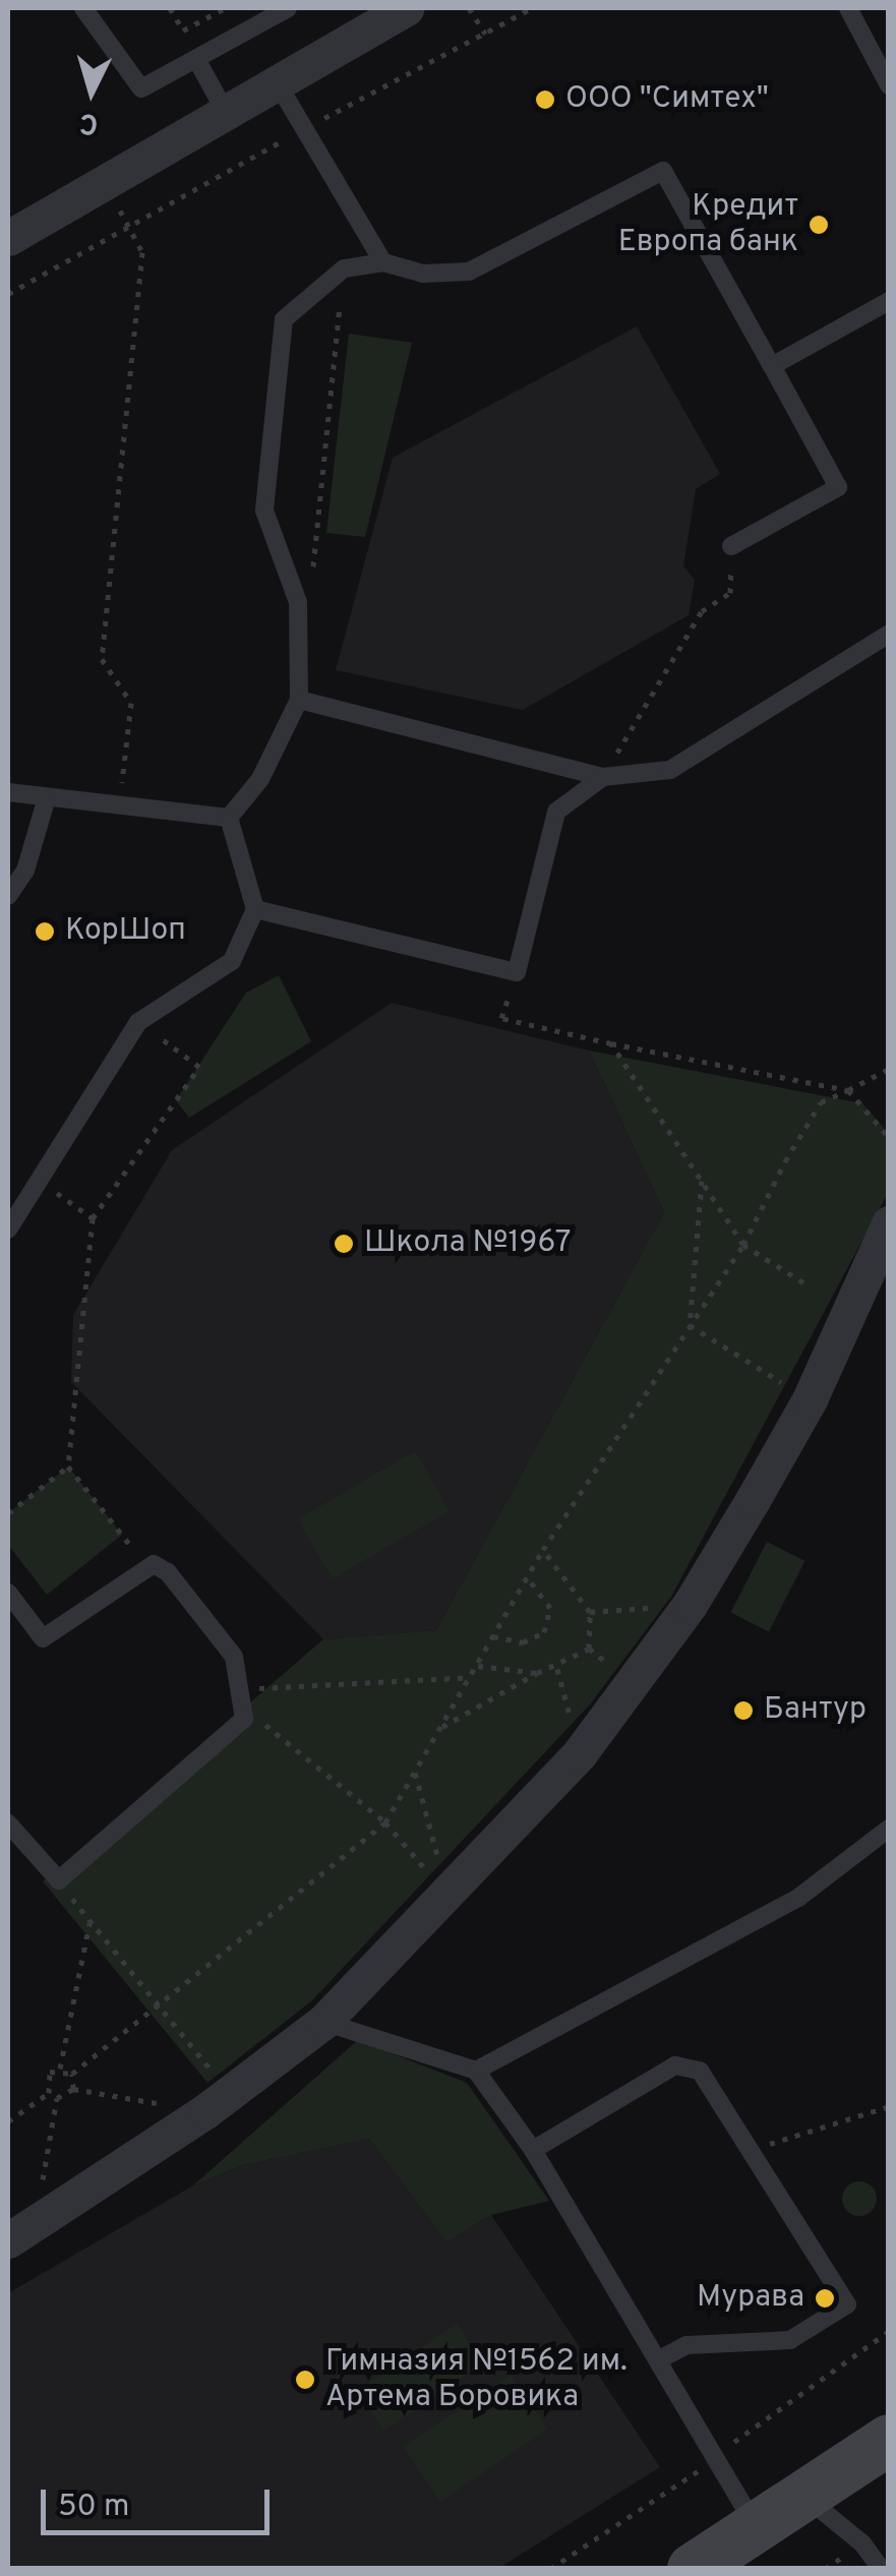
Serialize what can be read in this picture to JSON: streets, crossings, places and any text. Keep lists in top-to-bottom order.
{
  "places": [
    "ООО \"Симтех\"",
    "Кредит Европа банк",
    "КорШоп",
    "Школа №1967",
    "Бантур",
    "Мурава",
    "Гимназия №1562 им. Артема Боровика"
  ],
  "scale_bar": "50 m",
  "north": "bottom"
}
